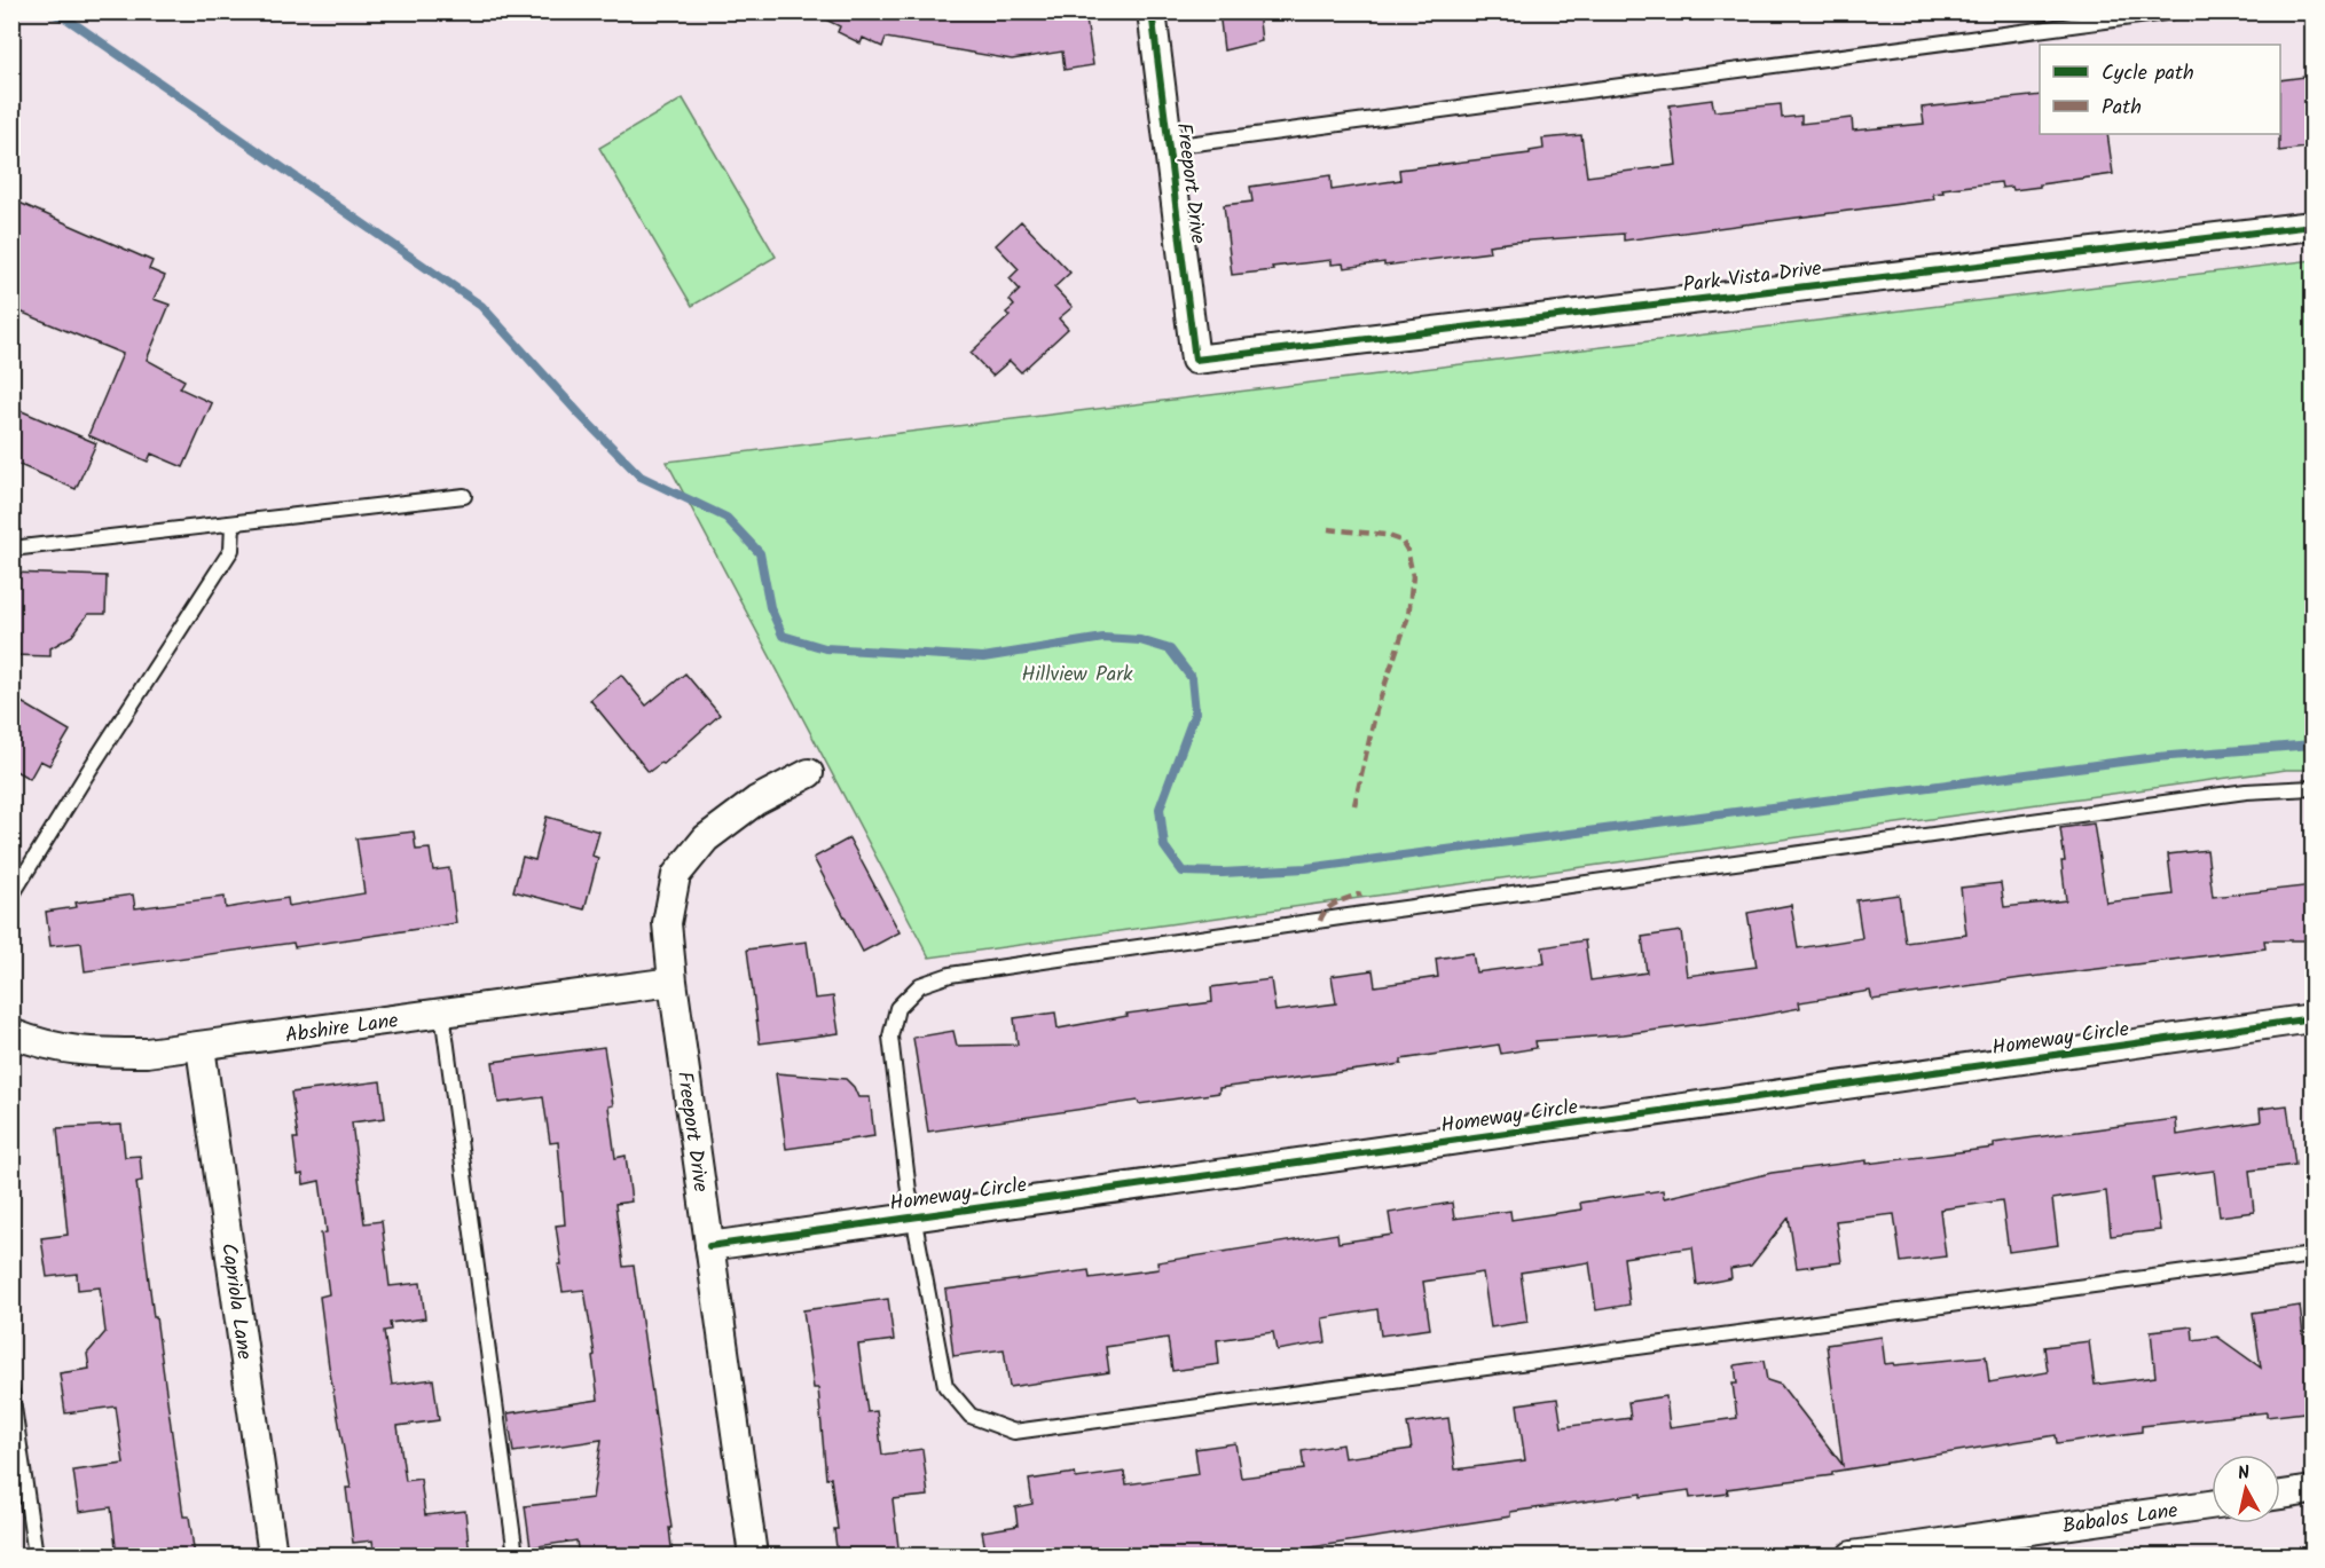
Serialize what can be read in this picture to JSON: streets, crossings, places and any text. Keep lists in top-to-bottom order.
{
  "streets": {
    "street": [
      "Freeport Drive",
      "Park Vista Drive",
      "Abshire Lane",
      "Homeway Circle",
      "Capriola Lane",
      "Babalos Lane"
    ]
  },
  "crossings": [
    ["Freeport Drive", "Park Vista Drive"],
    ["Freeport Drive", "Abshire Lane"],
    ["Freeport Drive", "Homeway Circle"],
    ["Abshire Lane", "Capriola Lane"]
  ],
  "parks": ["Hillview Park"],
  "legend": ["Cycle path", "Path"],
  "north": "top"
}
